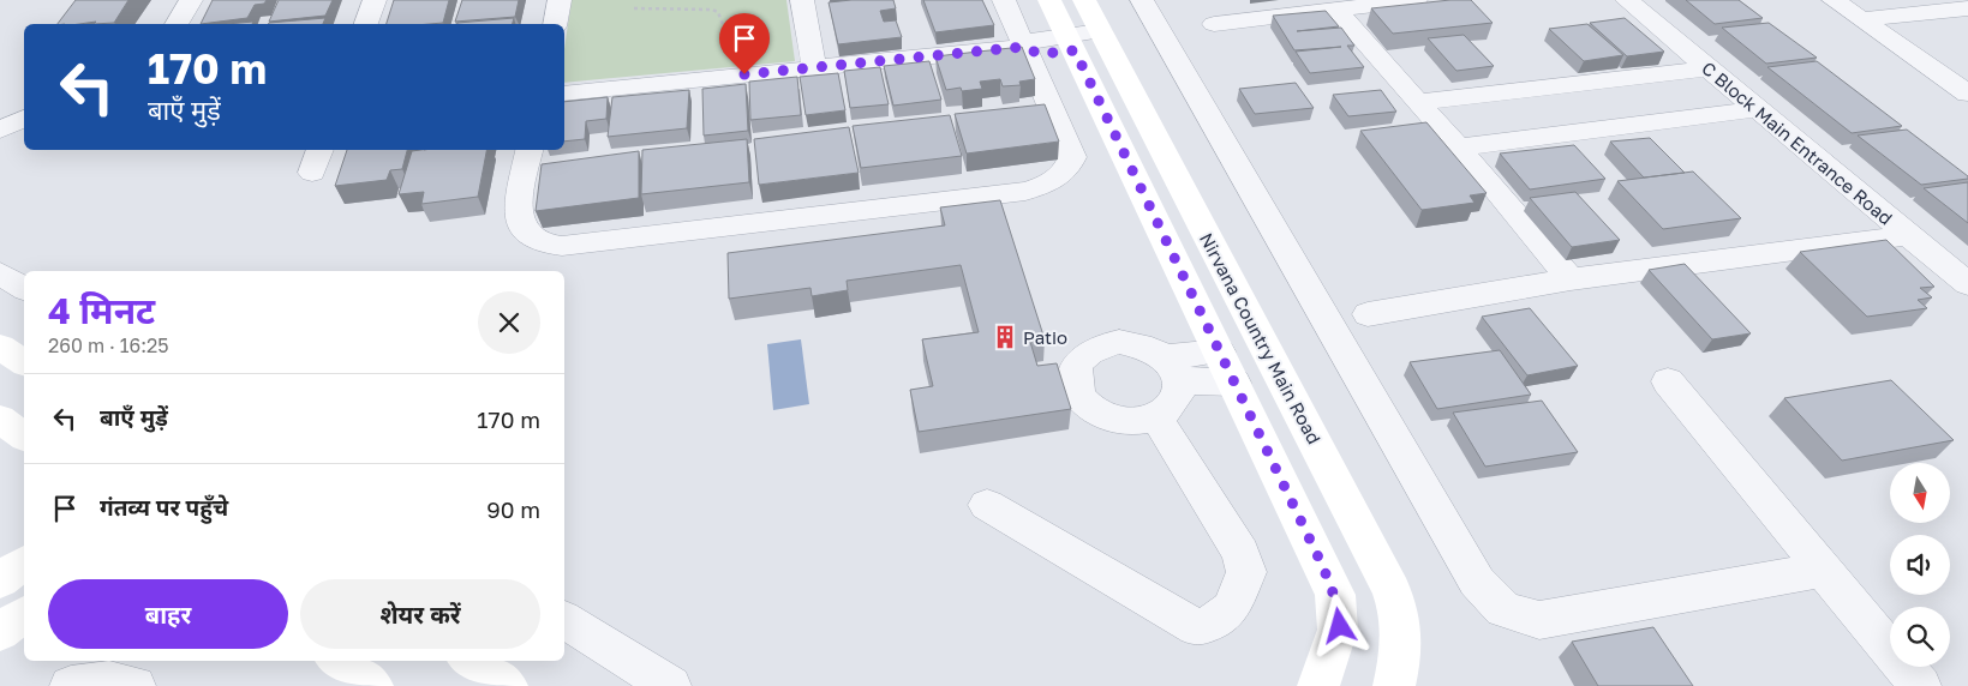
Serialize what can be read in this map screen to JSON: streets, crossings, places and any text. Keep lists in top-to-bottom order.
{
  "streets": {
    "street": ["C Block Main Entrance Road", "Nirvana Country Main Road"]
  },
  "places": {
    "building": ["Patio"]
  },
  "north": "bottom",
  "page": {
    "turn": ["170 m", "बाएँ मुड़ें"],
    "heading": ["4 मिनट", "260 m · 16:25"],
    "list": [
      {
        "name": "बाएँ मुड़ें",
        "value": "170 m"
      },
      {
        "name": "गंतव्य पर पहुँचे",
        "value": "90 m"
      }
    ],
    "buttons": ["बाहर", "शेयर करें"]
  }
}
